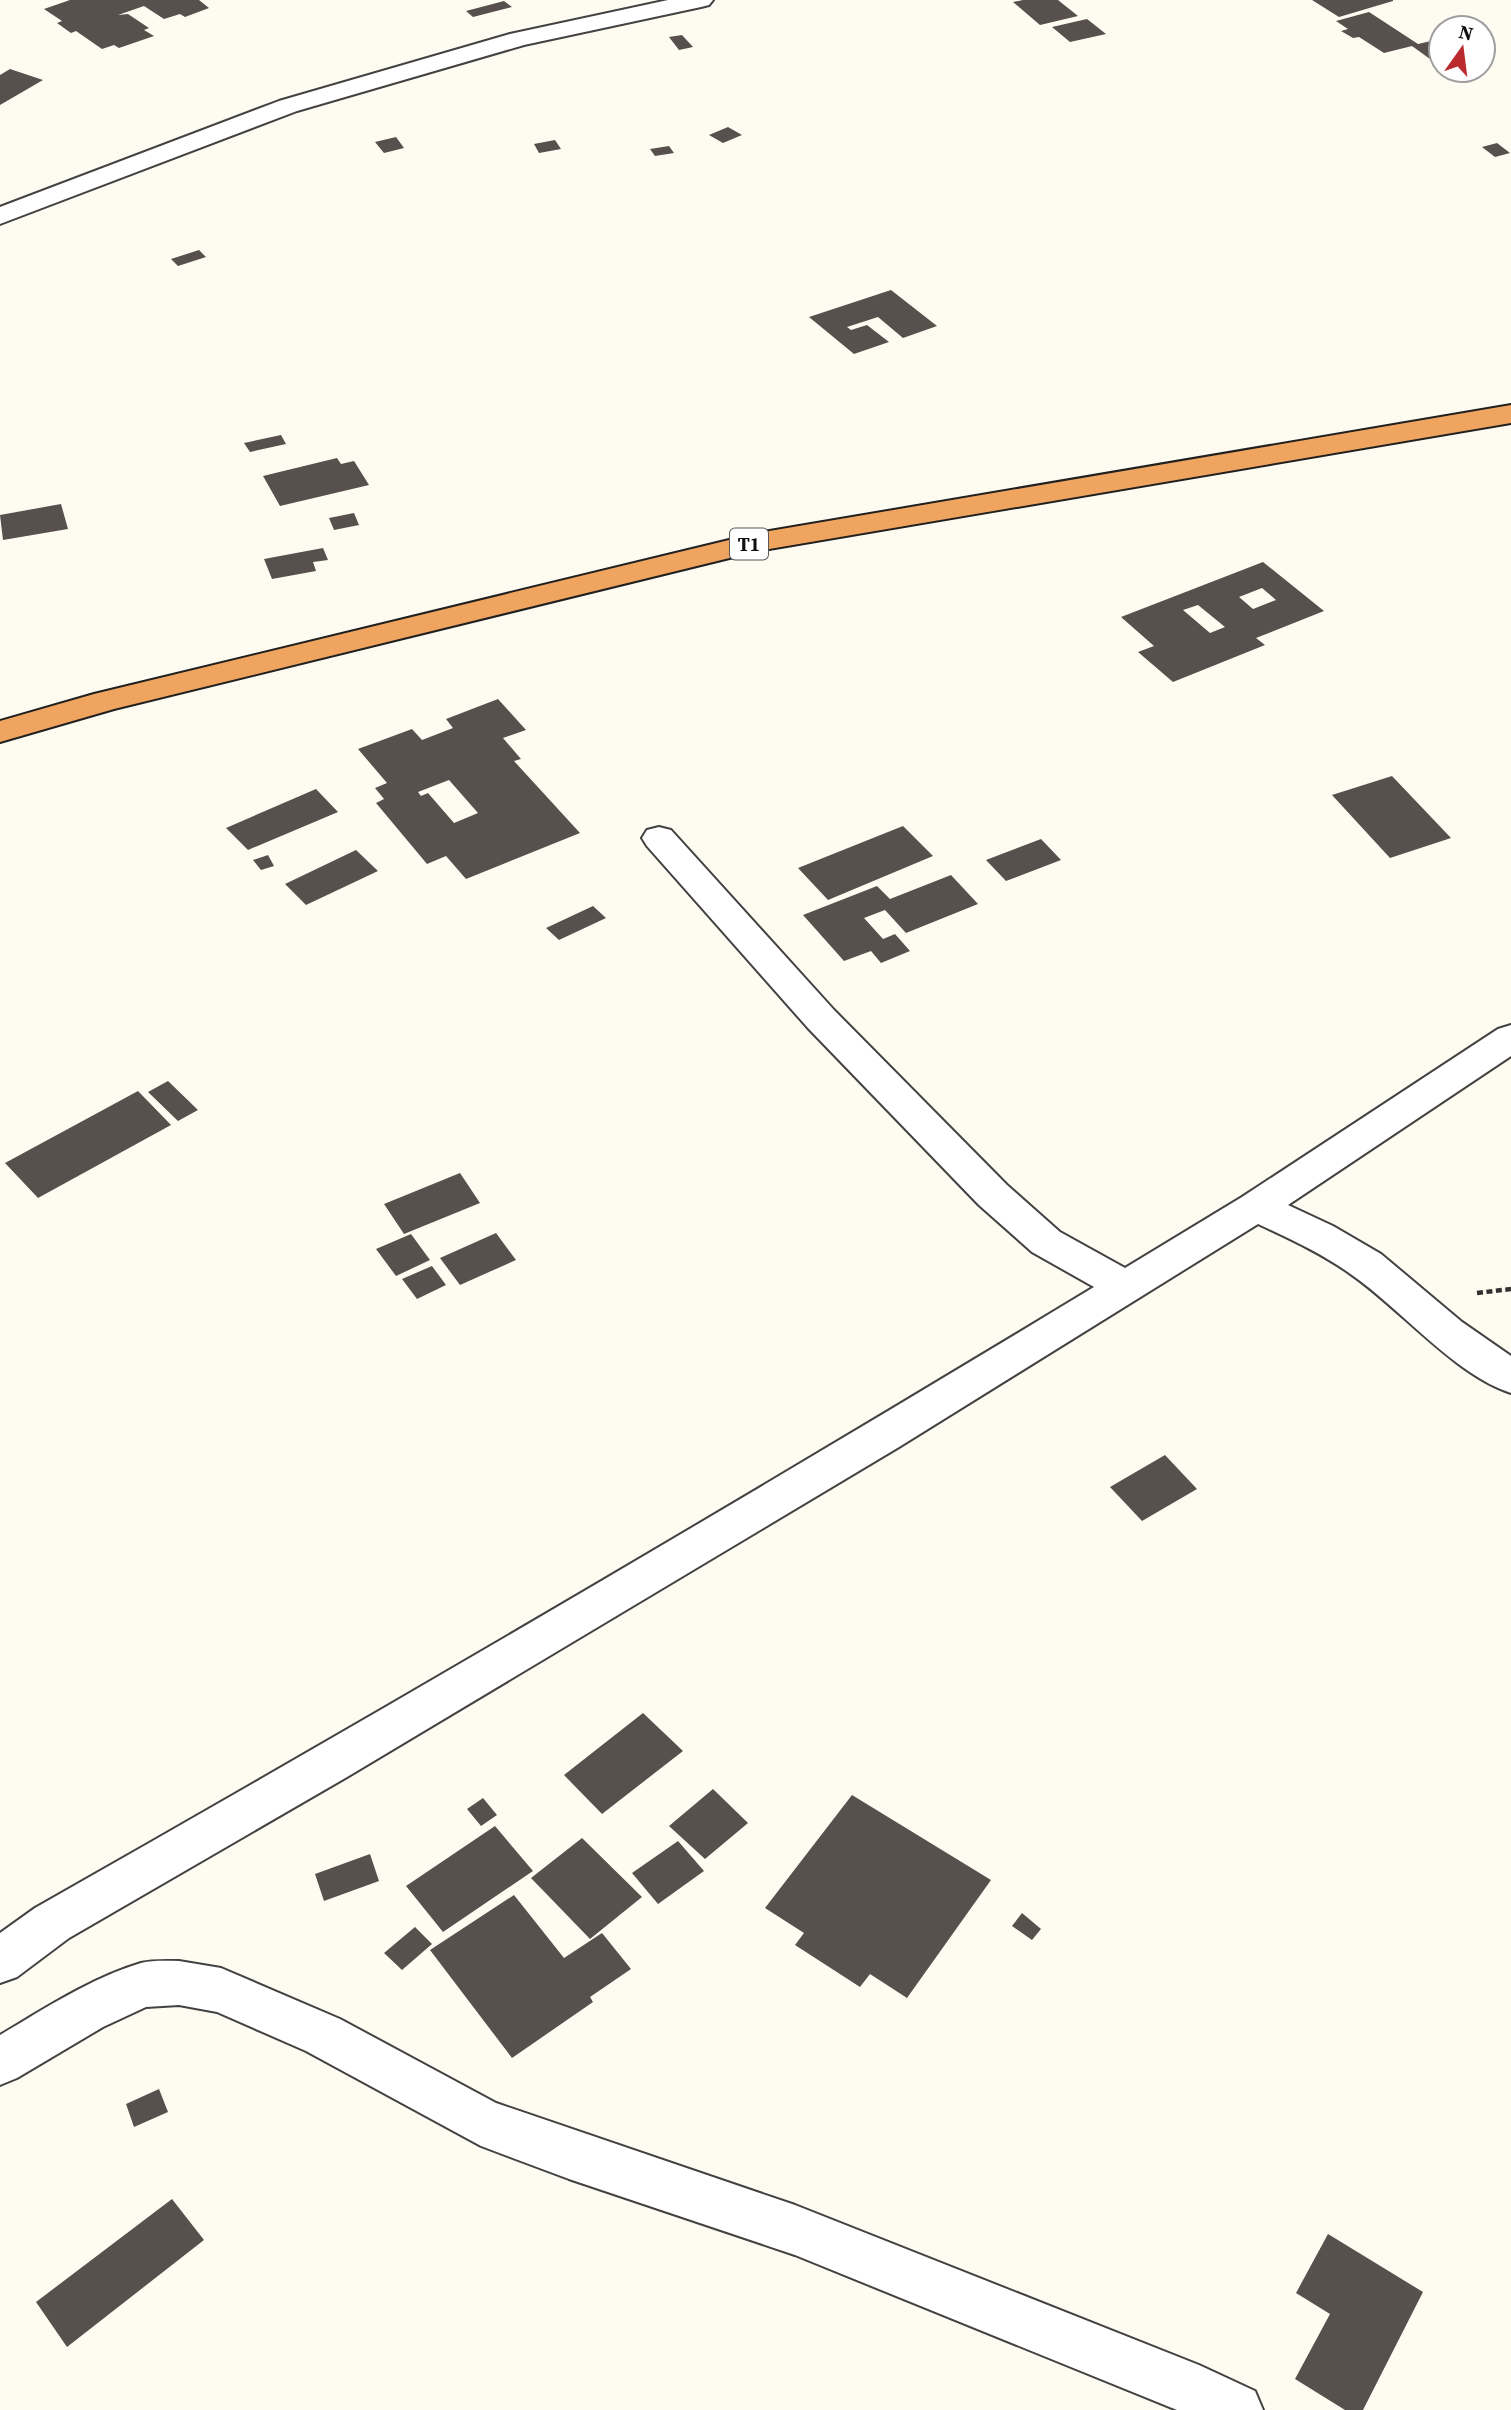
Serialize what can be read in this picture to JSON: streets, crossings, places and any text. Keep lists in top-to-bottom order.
{
  "streets": {
    "highway": ["T1"]
  },
  "north": "top"
}
